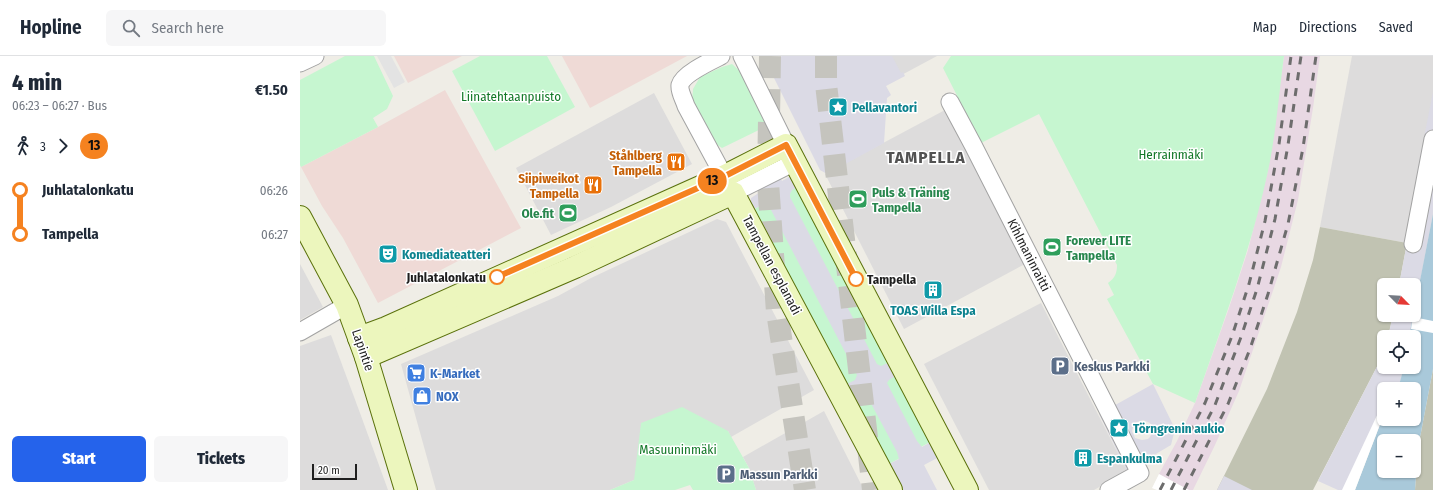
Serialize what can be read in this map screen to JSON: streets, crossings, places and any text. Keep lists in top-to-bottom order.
{
  "streets": {
    "street": ["Kihlmaninraitti", "Tampellan esplanadi", "Lapintie"]
  },
  "districts": ["TAMPELLA"],
  "parks": ["Liinatehtaanpuisto", "Herrainmäki", "Masuuninmäki"],
  "places": {
    "place": ["Pellavantori", "Törngrenin aukio"],
    "restaurant": ["Ståhlberg Tampella", "Siipiweikot Tampella"],
    "sports": ["Puls & Träning Tampella", "Ole.fit", "Forever LITE Tampella"],
    "theatre": ["Komediateatteri"],
    "other": ["Juhlatalonkatu", "Tampella"],
    "building": ["TOAS Willa Espa", "Espankulma"],
    "parking": ["Keskus Parkki", "Massun Parkki"],
    "supermarket": ["K-Market"],
    "shop": ["NOX"]
  },
  "lines": ["bus line 13"],
  "scale_bar": "20 m",
  "north": "bottom right",
  "page": {
    "header": "Hopline",
    "search": "Search here",
    "nav": ["Map", "Directions", "Saved"],
    "heading": ["4 min", "06:23 – 06:27 · Bus", "€1.50"],
    "on_map": "13",
    "legs": ["3", "13"],
    "list": [
      {
        "name": "Juhlatalonkatu",
        "value": "06:26"
      },
      {
        "name": "Tampella",
        "value": "06:27"
      }
    ],
    "map_buttons": ["+", "−"],
    "buttons": ["Start", "Tickets"],
    "scale": "20 m"
  }
}
